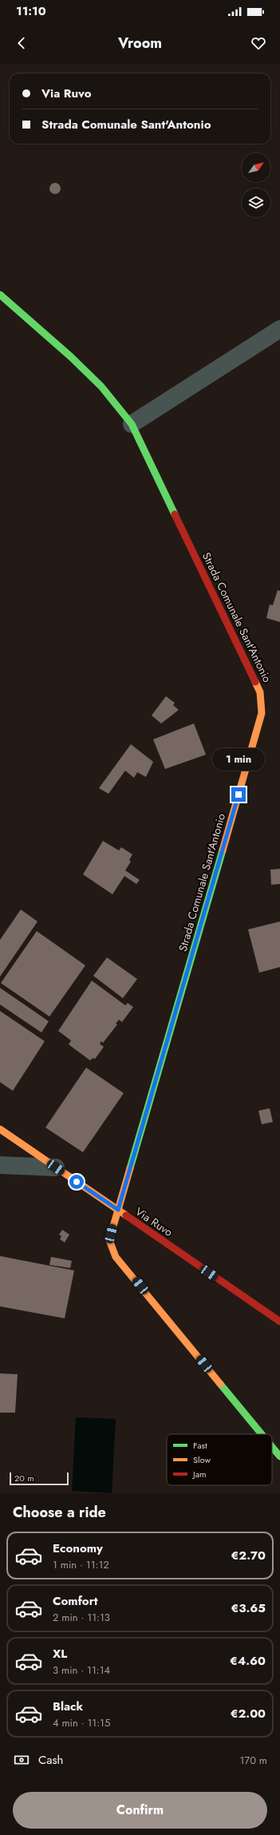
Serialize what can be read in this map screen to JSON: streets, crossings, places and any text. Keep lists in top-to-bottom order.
{
  "streets": {
    "street": ["Strada Comunale Sant'Antonio", "Via Ruvo"]
  },
  "crossings": [
    ["Strada Comunale Sant'Antonio", "Via Ruvo"]
  ],
  "legend": ["Fast", "Slow", "Jam"],
  "scale_bar": "20 m",
  "north": "top right",
  "page": {
    "status": "11:10",
    "header": "Vroom",
    "banner": ["Via Ruvo", "Strada Comunale Sant'Antonio"],
    "bubble": "1 min",
    "scale": "20 m",
    "heading": "Choose a ride",
    "list": [
      {
        "name": "Economy",
        "note": "1 min · 11:12",
        "value": "€2.70"
      },
      {
        "name": "Comfort",
        "note": "2 min · 11:13",
        "value": "€3.65"
      },
      {
        "name": "XL",
        "note": "3 min · 11:14",
        "value": "€4.60"
      },
      {
        "name": "Black",
        "note": "4 min · 11:15",
        "value": "€2.00"
      }
    ],
    "pay": ["Cash", "170 m"],
    "buttons": "Confirm"
  }
}
